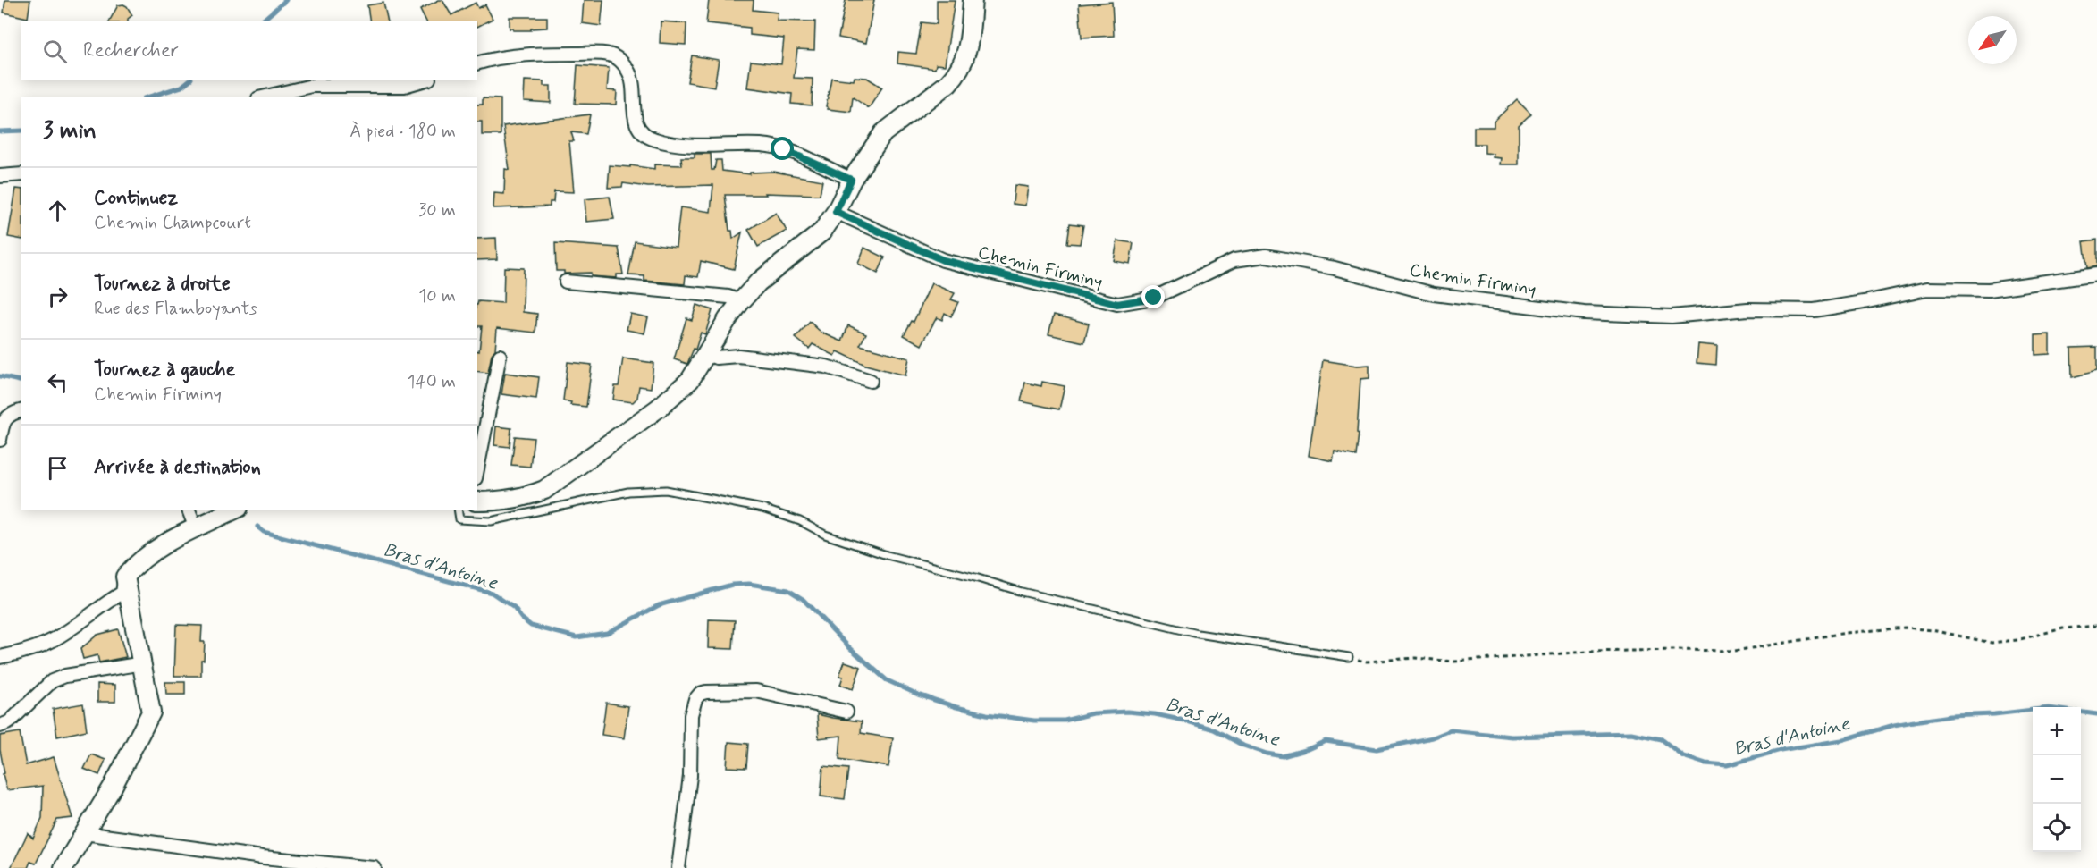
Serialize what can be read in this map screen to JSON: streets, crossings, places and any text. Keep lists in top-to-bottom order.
{
  "streets": {
    "street": ["Chemin Firminy"]
  },
  "water": ["Bras d'Antoine"],
  "north": "bottom left",
  "page": {
    "search": "Rechercher",
    "heading": ["3 min", "À pied · 180 m"],
    "list": [
      ["Continuez", "Chemin Champcourt", "30 m"],
      ["Tournez à droite", "Rue des Flamboyants", "10 m"],
      ["Tournez à gauche", "Chemin Firminy", "140 m"],
      "Arrivée à destination"
    ],
    "map_buttons": ["+", "−"]
  }
}
